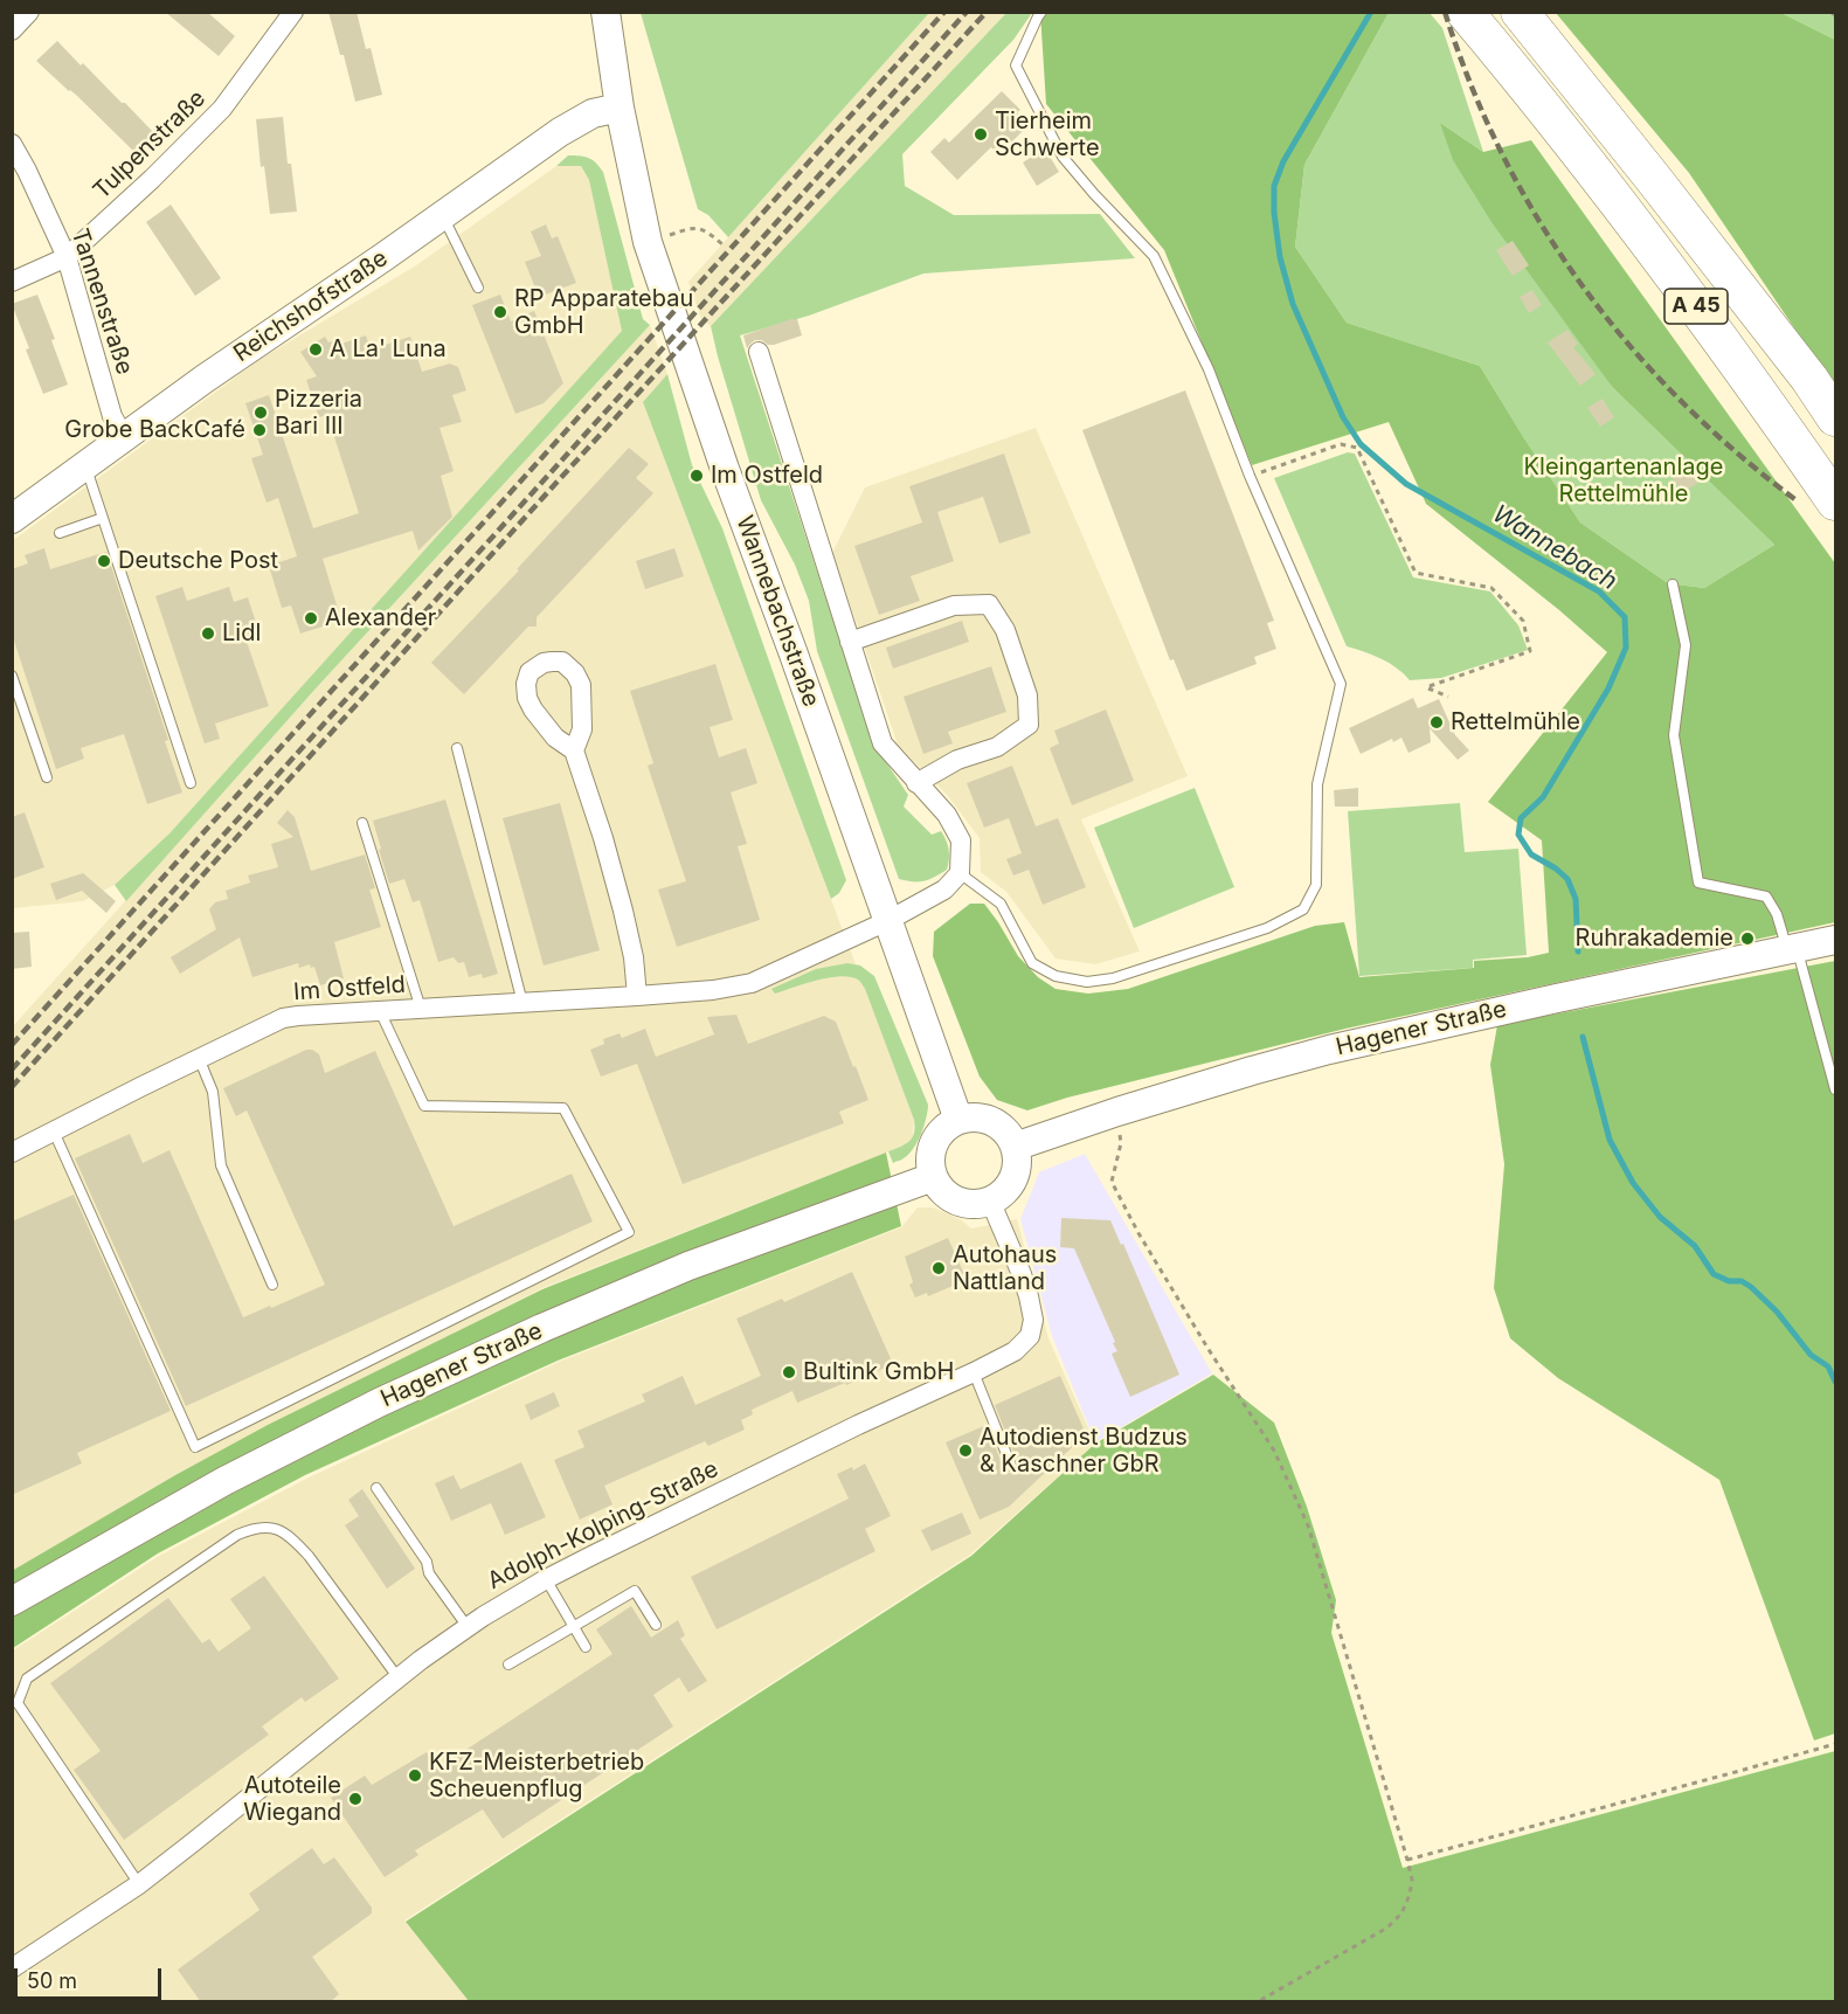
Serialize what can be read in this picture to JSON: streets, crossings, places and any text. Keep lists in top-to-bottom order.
{
  "streets": {
    "highway": ["A 45"],
    "main road": ["Reichshofstraße", "Wannebachstraße", "Hagener Straße"],
    "street": [
      "Tulpenstraße",
      "Tannenstraße",
      "Im Ostfeld",
      "Adolph-Kolping-Straße"
    ]
  },
  "crossings": [
    ["Tulpenstraße", "Tannenstraße"],
    ["Tannenstraße", "Reichshofstraße"],
    ["Reichshofstraße", "Wannebachstraße"],
    ["Wannebachstraße", "Im Ostfeld"],
    ["Wannebachstraße", "Hagener Straße"],
    ["Wannebachstraße", "Adolph-Kolping-Straße"],
    ["Hagener Straße", "Adolph-Kolping-Straße"]
  ],
  "water": ["Wannebach"],
  "parks": ["Kleingartenanlage Rettelmühle"],
  "places": [
    "Tierheim Schwerte",
    "RP Apparatebau GmbH",
    "A La' Luna",
    "Pizzeria Bari III",
    "Grobe BackCafé",
    "Im Ostfeld",
    "Deutsche Post",
    "Alexander",
    "Lidl",
    "Rettelmühle",
    "Ruhrakademie",
    "Autohaus Nattland",
    "Bultink GmbH",
    "Autodienst Budzus & Kaschner GbR",
    "KFZ-Meisterbetrieb Scheuenpflug",
    "Autoteile Wiegand"
  ],
  "scale_bar": "50 m"
}
